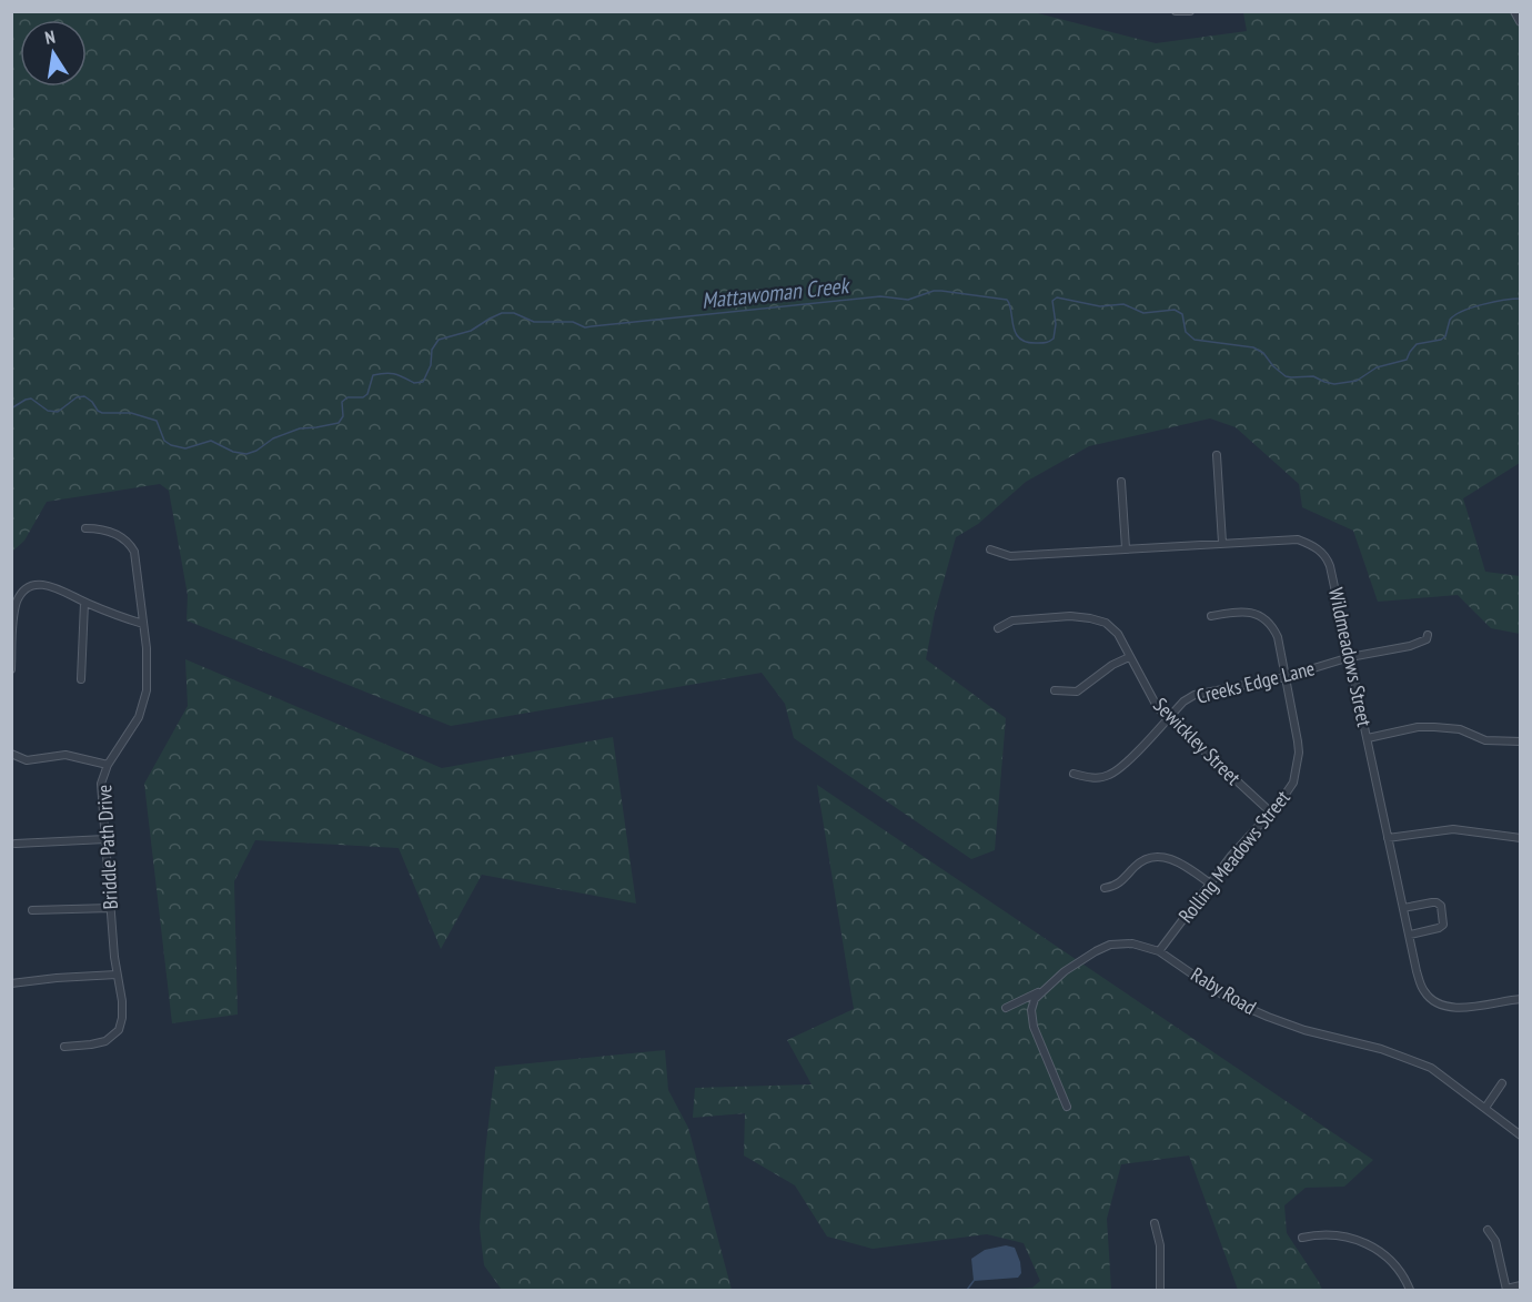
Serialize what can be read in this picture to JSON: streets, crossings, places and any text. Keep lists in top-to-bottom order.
{
  "streets": {
    "street": [
      "Wildmeadows Street",
      "Creeks Edge Lane",
      "Sewickley Street",
      "Briddle Path Drive",
      "Rolling Meadows Street",
      "Raby Road"
    ]
  },
  "crossings": [
    ["Wildmeadows Street", "Creeks Edge Lane"],
    ["Creeks Edge Lane", "Sewickley Street"],
    ["Creeks Edge Lane", "Rolling Meadows Street"],
    ["Sewickley Street", "Rolling Meadows Street"],
    ["Rolling Meadows Street", "Raby Road"]
  ],
  "water": ["Mattawoman Creek"],
  "north": "top"
}
